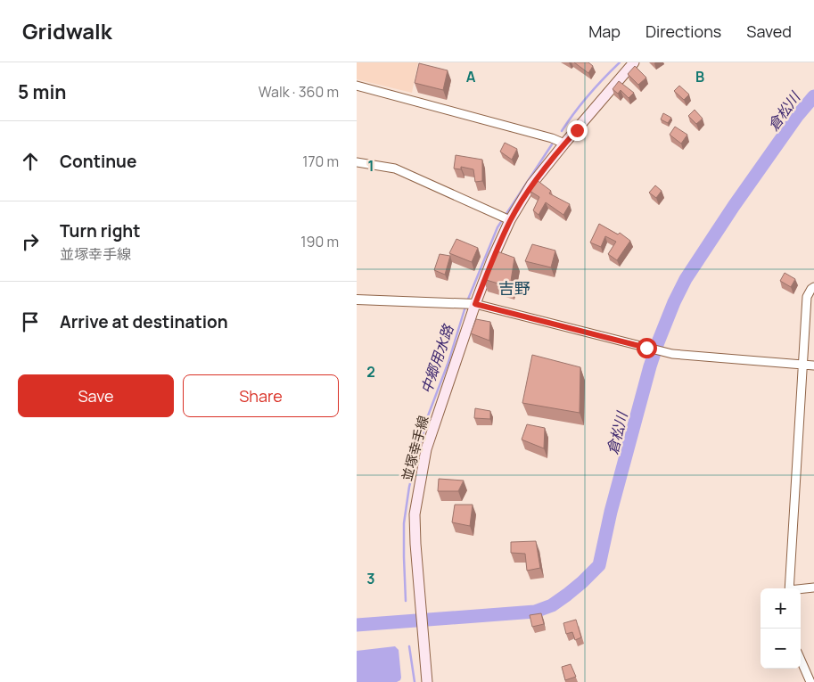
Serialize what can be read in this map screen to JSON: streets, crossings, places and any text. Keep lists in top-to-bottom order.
{
  "streets": {
    "main road": ["並塚幸手線"]
  },
  "districts": ["吉野"],
  "water": ["倉松川", "中郷用水路"],
  "page": {
    "header": "Gridwalk",
    "nav": ["Map", "Directions", "Saved"],
    "heading": ["5 min", "Walk · 360 m"],
    "list": [
      ["Continue", "170 m"],
      ["Turn right", "並塚幸手線", "190 m"],
      "Arrive at destination"
    ],
    "buttons": ["Save", "Share"],
    "map_buttons": ["+", "−"]
  },
  "grid": {
    "columns": ["A", "B"],
    "rows": ["1", "2", "3"]
  }
}
